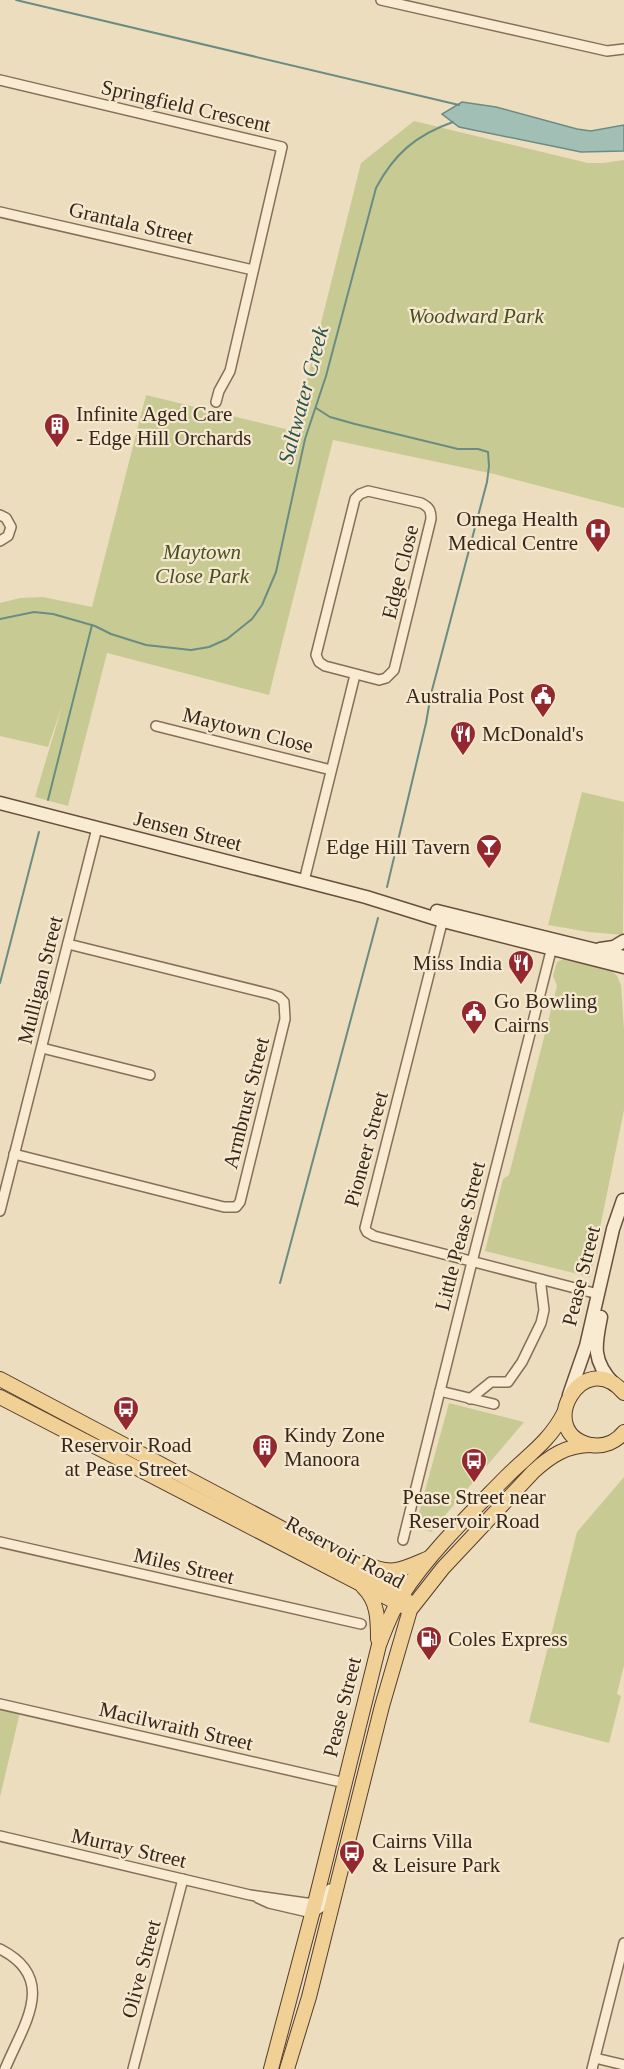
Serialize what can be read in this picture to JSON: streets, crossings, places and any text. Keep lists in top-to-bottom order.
{
  "streets": {
    "main road": ["Pease Street", "Reservoir Road"],
    "street": [
      "Springfield Crescent",
      "Grantala Street",
      "Edge Close",
      "Maytown Close",
      "Jensen Street",
      "Mulligan Street",
      "Armbrust Street",
      "Pioneer Street",
      "Little Pease Street",
      "Miles Street",
      "Macilwraith Street",
      "Murray Street",
      "Olive Street"
    ]
  },
  "crossings": [
    ["Springfield Crescent", "Grantala Street"],
    ["Jensen Street", "Mulligan Street"],
    ["Jensen Street", "Pioneer Street"],
    ["Jensen Street", "Little Pease Street"],
    ["Mulligan Street", "Armbrust Street"],
    ["Pioneer Street", "Little Pease Street"],
    ["Pioneer Street", "Pease Street"],
    ["Pease Street", "Reservoir Road"],
    ["Pease Street", "Macilwraith Street"],
    ["Pease Street", "Murray Street"],
    ["Murray Street", "Olive Street"]
  ],
  "water": ["Saltwater Creek"],
  "parks": ["Woodward Park", "Maytown Close Park"],
  "places": {
    "building": ["Infinite Aged Care - Edge Hill Orchards", "Kindy Zone Manoora"],
    "hospital": ["Omega Health Medical Centre"],
    "public building": ["Australia Post", "Go Bowling Cairns"],
    "restaurant": ["McDonald's", "Miss India"],
    "bar": ["Edge Hill Tavern"],
    "bus stop": ["Reservoir Road at Pease Street", "Pease Street near Reservoir Road", "Cairns Villa & Leisure Park"],
    "fuel station": ["Coles Express"]
  }
}
